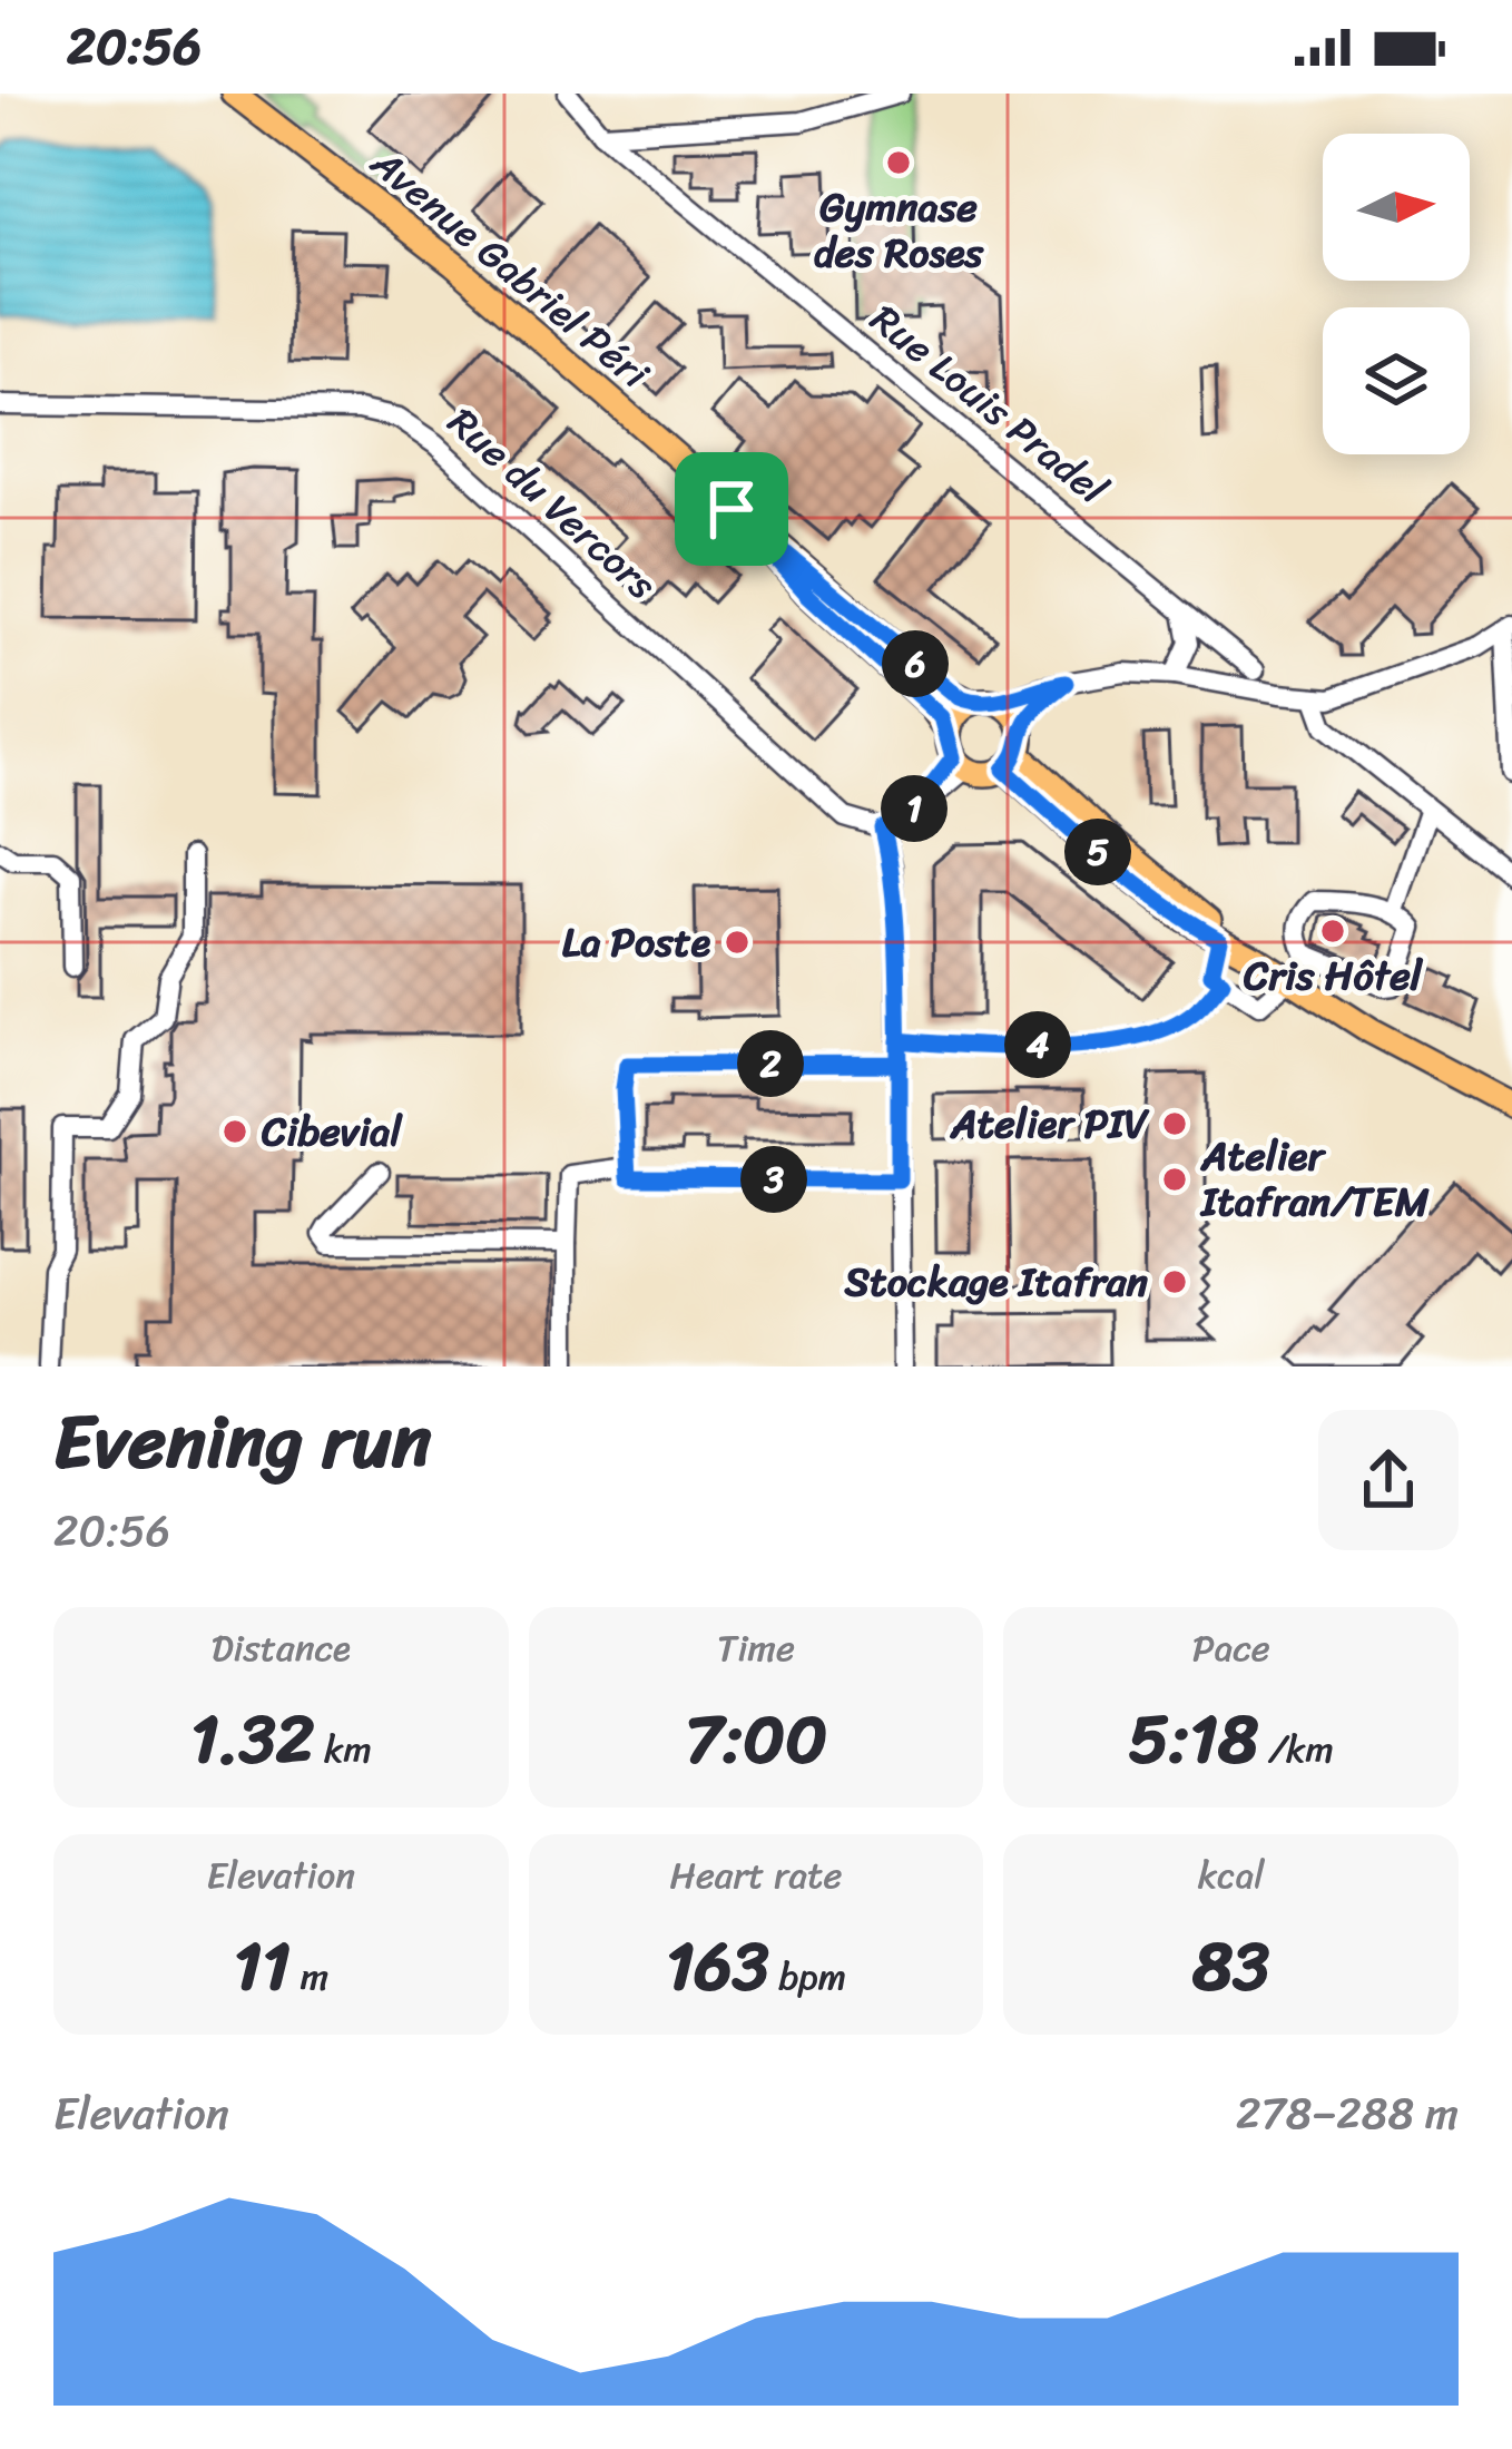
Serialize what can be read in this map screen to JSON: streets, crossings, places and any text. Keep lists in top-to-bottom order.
{
  "streets": {
    "main road": ["Avenue Gabriel Péri"],
    "street": ["Rue Louis Pradel", "Rue du Vercors"]
  },
  "places": [
    "Gymnase des Roses",
    "Cris Hôtel",
    "La Poste",
    "Atelier PIV",
    "Cibevial",
    "Atelier Itafran/TEM",
    "Stockage Itafran"
  ],
  "north": "right",
  "page": {
    "status": "20:56",
    "pins": [
      "6",
      "1",
      "5",
      "4",
      "2",
      "3"
    ],
    "heading": ["Evening run", "20:56"],
    "stats": [
      ["Distance", "1.32 km"],
      ["Time", "7:00"],
      ["Pace", "5:18 /km"],
      ["Elevation", "11 m"],
      ["Heart rate", "163 bpm"],
      ["kcal", "83"]
    ],
    "chart": ["Elevation", "278–288 m"]
  }
}
